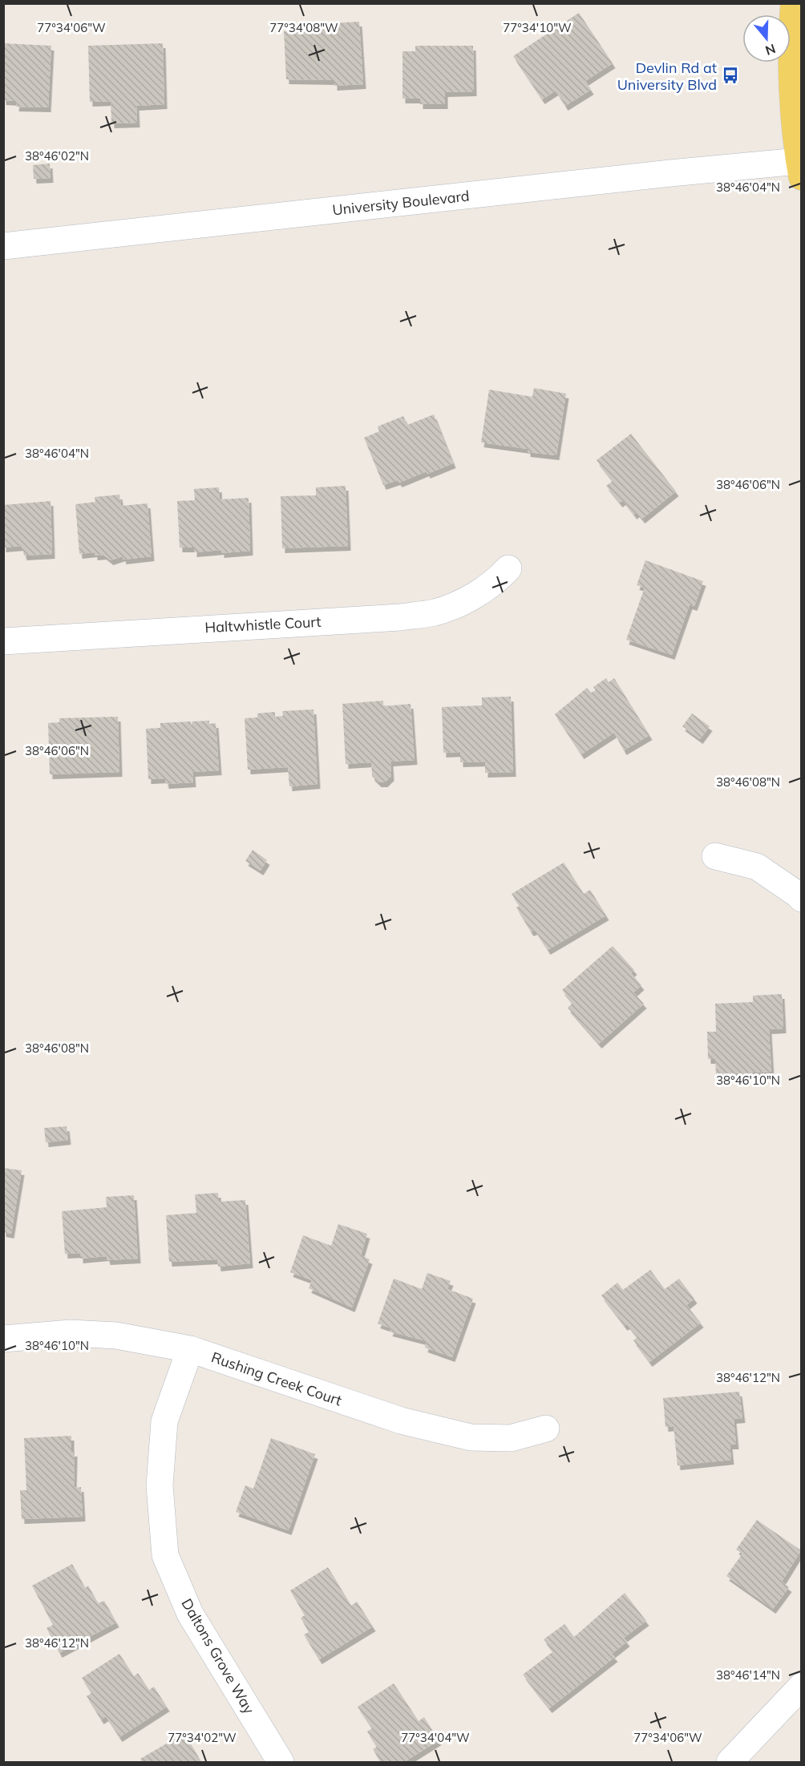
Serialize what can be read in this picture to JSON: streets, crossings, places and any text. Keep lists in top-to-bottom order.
{
  "streets": {
    "street": [
      "University Boulevard",
      "Haltwhistle Court",
      "Rushing Creek Court",
      "Daltons Grove Way"
    ]
  },
  "crossings": [
    ["Rushing Creek Court", "Daltons Grove Way"]
  ],
  "places": {
    "bus stop": ["Devlin Rd at University Blvd"]
  },
  "north": "bottom",
  "coordinates": [
    "77°34'10\"W",
    "77°34'06\"W",
    "77°34'08\"W",
    "38°46'02\"N",
    "38°46'04\"N",
    "38°46'06\"N",
    "38°46'08\"N",
    "38°46'10\"N",
    "38°46'12\"N",
    "38°46'14\"N",
    "77°34'02\"W",
    "77°34'04\"W"
  ]
}
